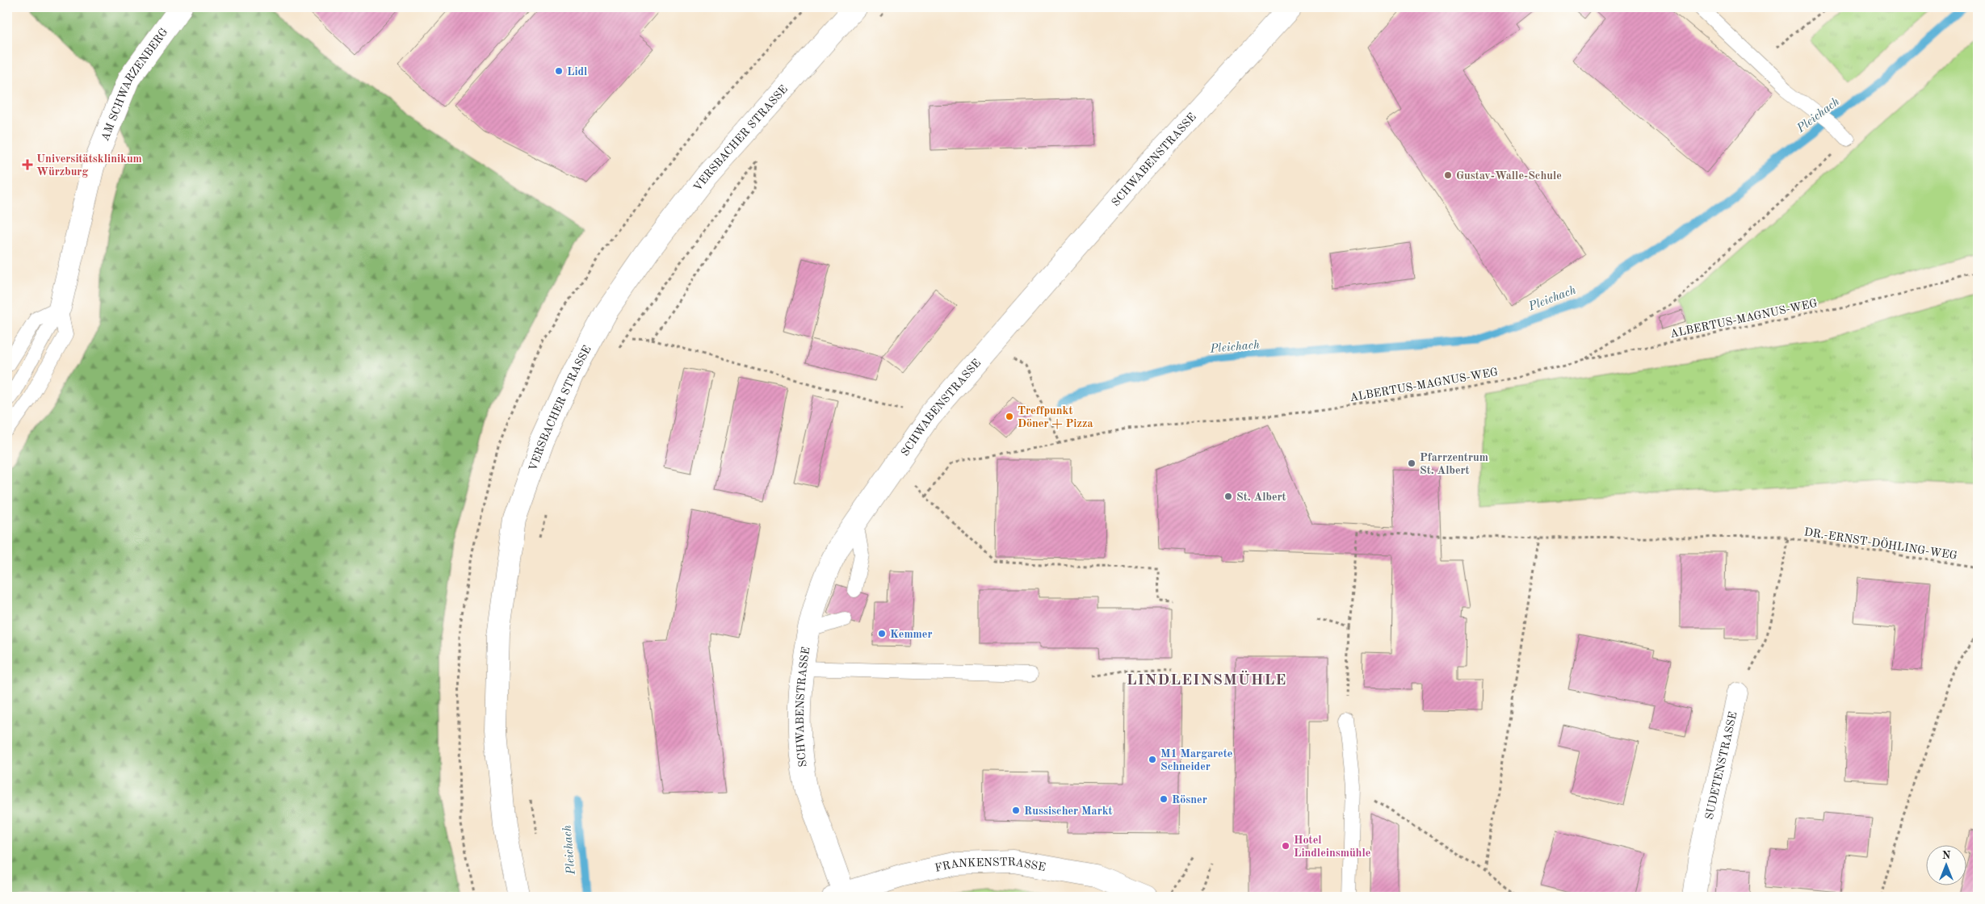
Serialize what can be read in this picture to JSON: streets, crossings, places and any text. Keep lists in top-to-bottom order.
{
  "streets": {
    "street": [
      "AM SCHWARZENBERG",
      "VERSBACHER STRASSE",
      "SCHWABENSTRASSE",
      "SUDETENSTRASSE",
      "FRANKENSTRASSE"
    ],
    "path": ["ALBERTUS-MAGNUS-WEG", "DR.-ERNST-DÖHLING-WEG"]
  },
  "crossings": [
    ["SCHWABENSTRASSE", "FRANKENSTRASSE"],
    ["DR.-ERNST-DÖHLING-WEG", "SUDETENSTRASSE"]
  ],
  "districts": ["LINDLEINSMÜHLE"],
  "water": ["Pleichach"],
  "places": {
    "other": [
      "Lidl",
      "Gustav-Walle-Schule",
      "Treffpunkt Döner + Pizza",
      "Pfarrzentrum St. Albert",
      "St. Albert",
      "Kemmer",
      "M1 Margarete Schneider",
      "Rösner",
      "Russischer Markt",
      "Hotel Lindleinsmühle"
    ],
    "health": ["Universitätsklinikum Würzburg"]
  },
  "north": "top"
}
